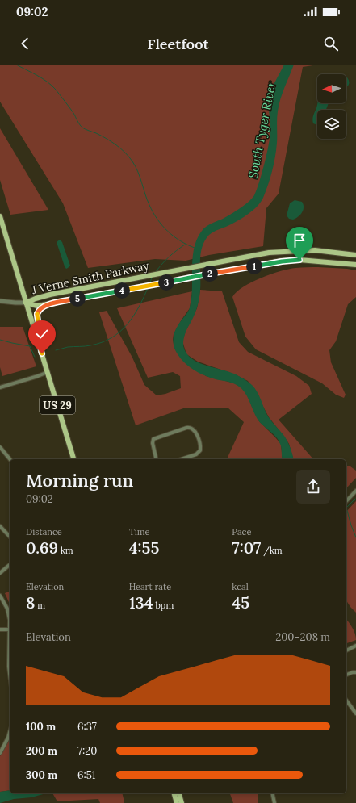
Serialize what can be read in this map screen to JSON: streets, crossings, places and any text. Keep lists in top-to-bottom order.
{
  "streets": {
    "main road": ["J Verne Smith Parkway", "US 29"]
  },
  "crossings": [
    ["J Verne Smith Parkway", "US 29"]
  ],
  "water": ["South Tyger River"],
  "north": "left",
  "page": {
    "status": "09:02",
    "header": "Fleetfoot",
    "pins": [
      "1",
      "2",
      "3",
      "4",
      "5"
    ],
    "heading": ["Morning run", "09:02"],
    "stats": [
      ["Distance", "0.69 km"],
      ["Time", "4:55"],
      ["Pace", "7:07 /km"],
      ["Elevation", "8 m"],
      ["Heart rate", "134 bpm"],
      ["kcal", "45"]
    ],
    "chart": ["Elevation", "200–208 m"],
    "list": [
      {
        "name": "100 m",
        "note": "6:37"
      },
      {
        "name": "200 m",
        "note": "7:20"
      },
      {
        "name": "300 m",
        "note": "6:51"
      }
    ]
  }
}
